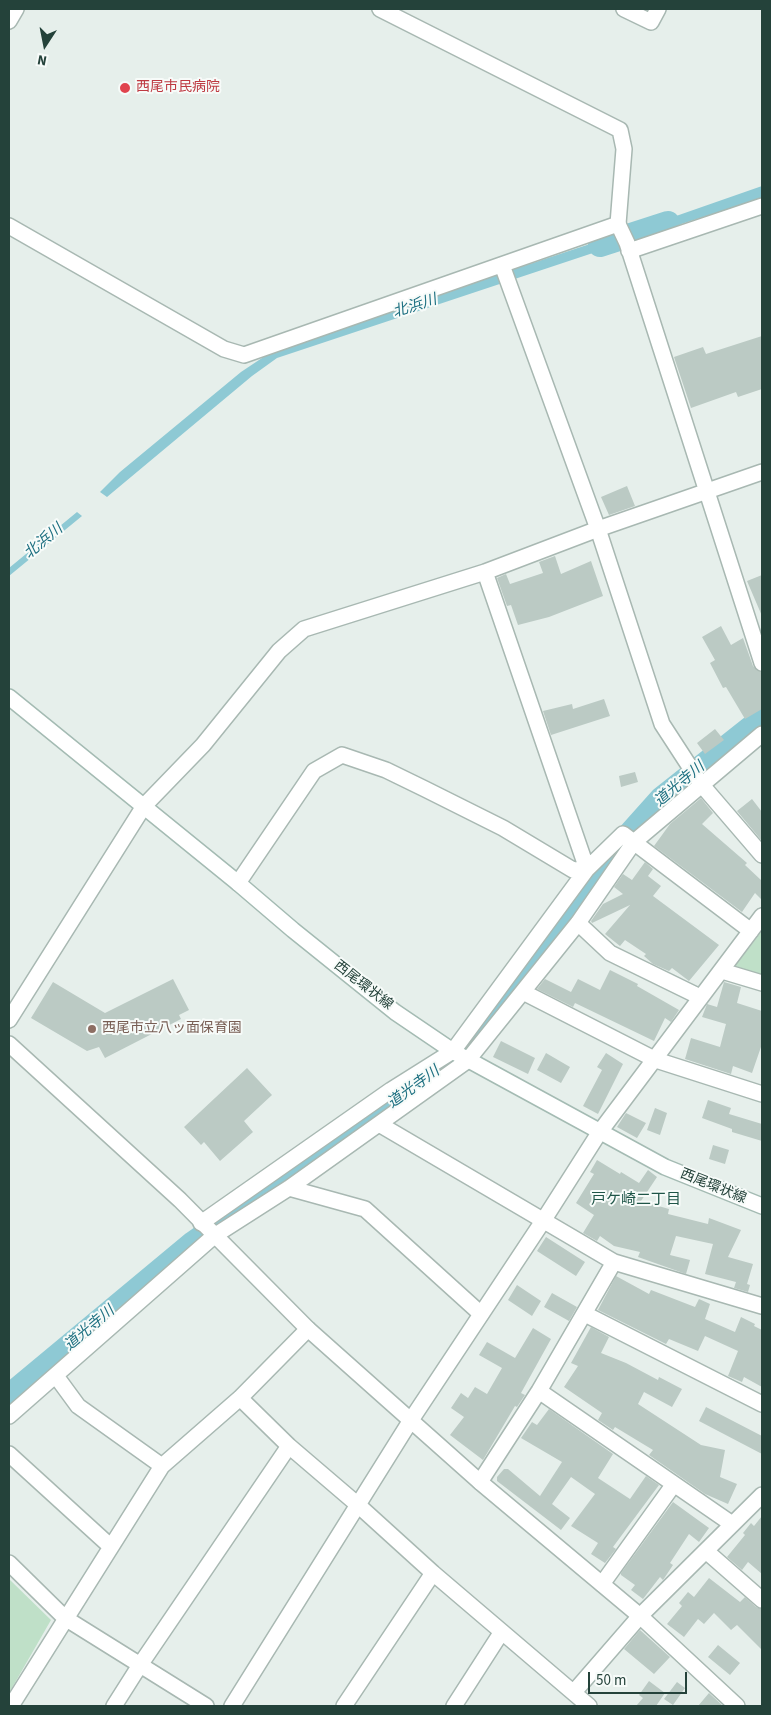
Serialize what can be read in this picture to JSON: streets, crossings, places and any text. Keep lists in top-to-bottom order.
{
  "streets": {
    "street": ["西尾環状線"]
  },
  "districts": ["戸ケ崎二丁目"],
  "water": ["北浜川", "道光寺川"],
  "places": ["西尾市民病院", "西尾市立八ッ面保育園"],
  "scale_bar": "50 m",
  "north": "bottom"
}
